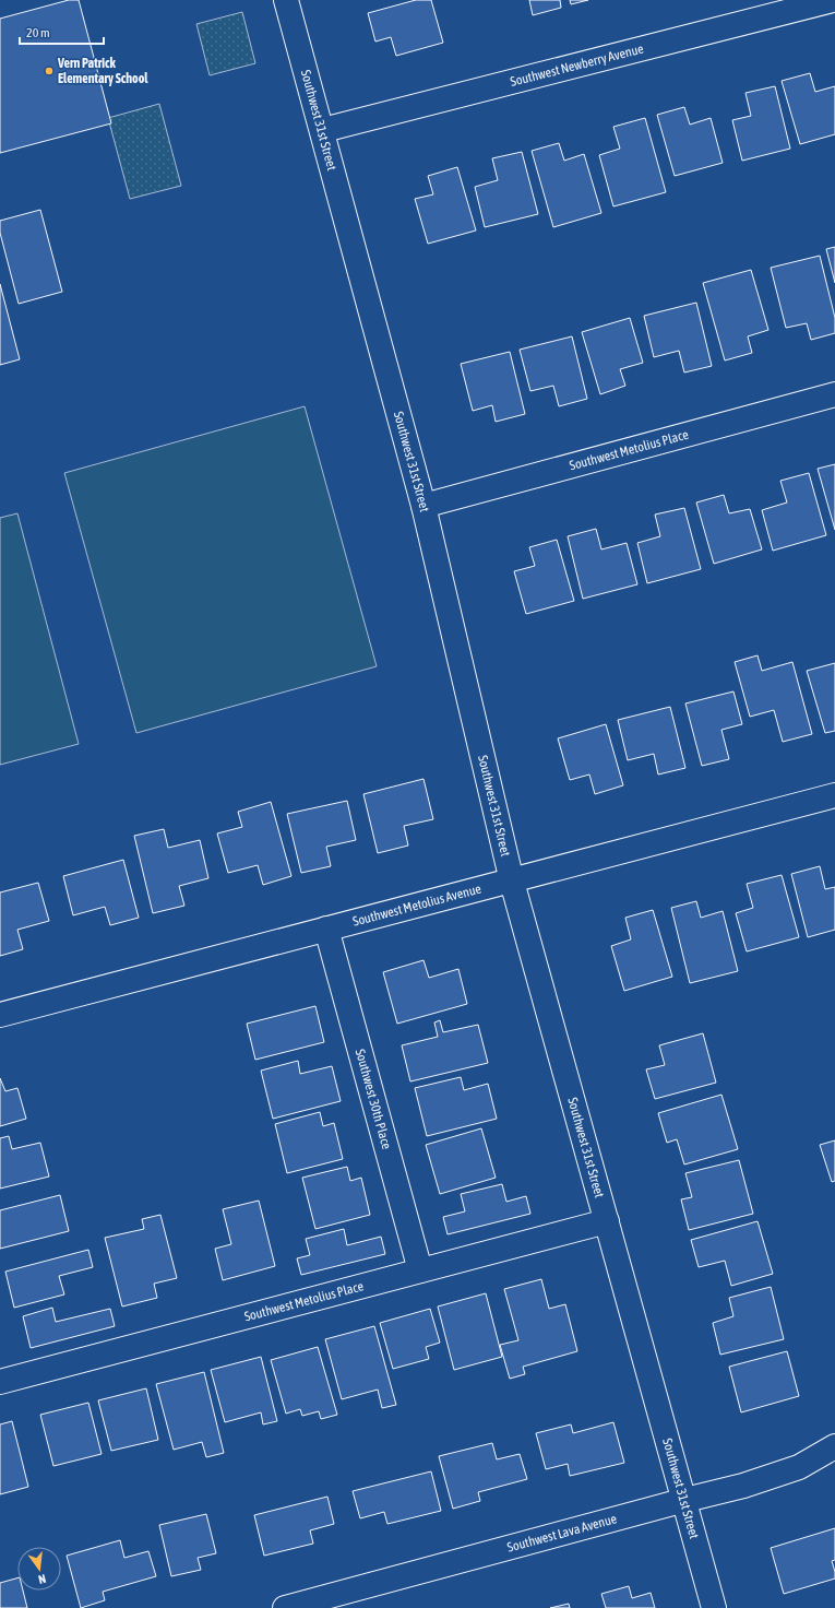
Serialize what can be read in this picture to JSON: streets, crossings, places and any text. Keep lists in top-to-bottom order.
{
  "streets": {
    "street": [
      "Southwest Newberry Avenue",
      "Southwest 31st Street",
      "Southwest Metolius Place",
      "Southwest Metolius Avenue",
      "Southwest 30th Place",
      "Southwest Lava Avenue"
    ]
  },
  "crossings": [
    ["Southwest Newberry Avenue", "Southwest 31st Street"],
    ["Southwest 31st Street", "Southwest Metolius Place"],
    ["Southwest 31st Street", "Southwest Metolius Avenue"],
    ["Southwest 31st Street", "Southwest Lava Avenue"],
    ["Southwest Metolius Place", "Southwest 30th Place"],
    ["Southwest Metolius Avenue", "Southwest 30th Place"]
  ],
  "places": ["Vern Patrick Elementary School"],
  "scale_bar": "20 m",
  "north": "bottom"
}
